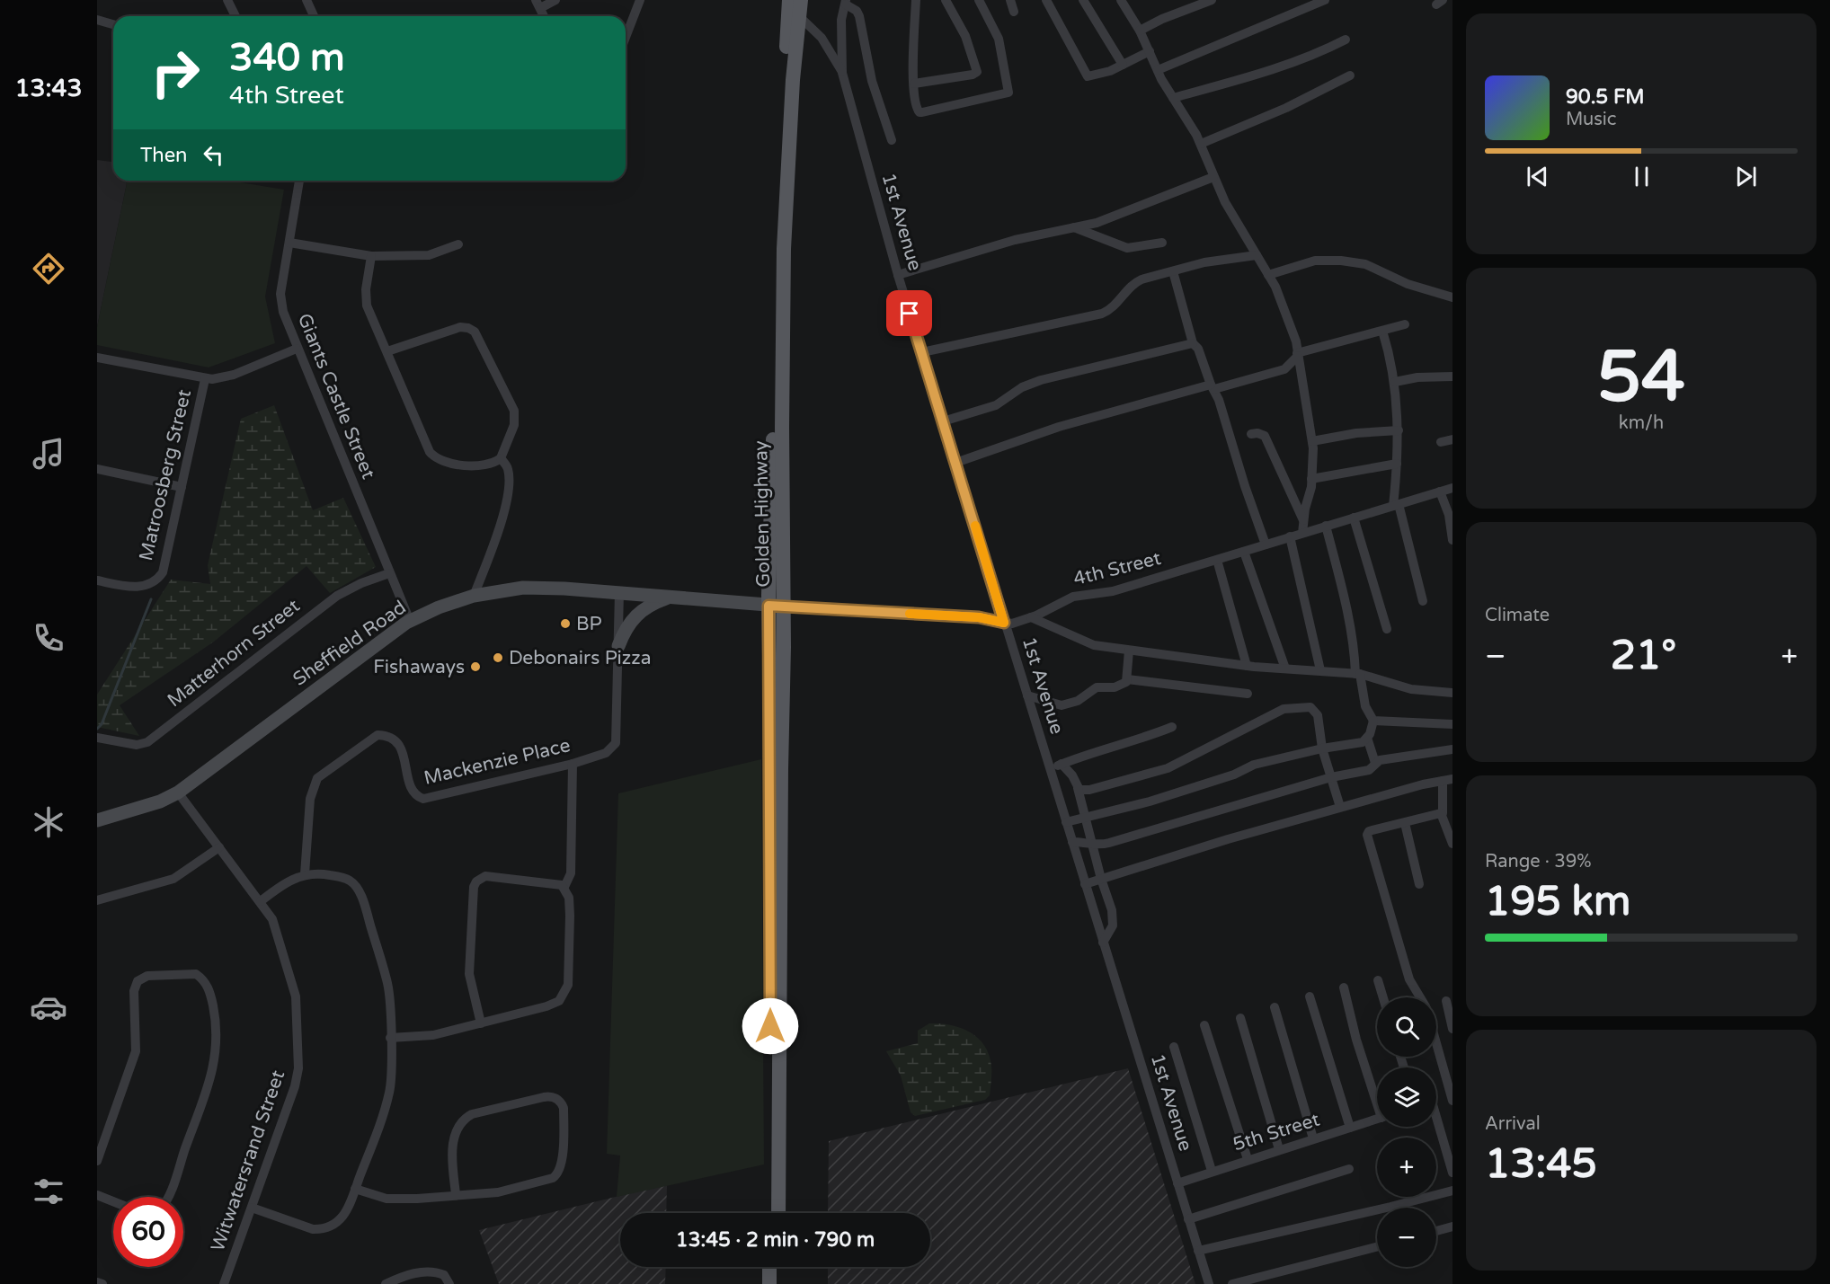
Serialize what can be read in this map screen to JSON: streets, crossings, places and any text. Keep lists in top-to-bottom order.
{
  "streets": {
    "main road": ["Golden Highway"],
    "street": [
      "1st Avenue",
      "Giants Castle Street",
      "Matroosberg Street",
      "4th Street",
      "Sheffield Road",
      "Matterhorn Street",
      "Mackenzie Place",
      "5th Street",
      "Witwatersrand Street"
    ]
  },
  "crossings": [
    ["1st Avenue", "4th Street"],
    ["1st Avenue", "5th Street"],
    ["Giants Castle Street", "Sheffield Road"],
    ["Giants Castle Street", "Matterhorn Street"],
    ["Golden Highway", "4th Street"],
    ["Golden Highway", "Sheffield Road"],
    ["4th Street", "Sheffield Road"],
    ["Sheffield Road", "Mackenzie Place"],
    ["Sheffield Road", "Witwatersrand Street"]
  ],
  "places": ["BP", "Debonairs Pizza", "Fishaways"],
  "page": {
    "tabs": "13:43",
    "turn": ["340 m", "4th Street"],
    "song": ["90.5 FM", "Music"],
    "then": "Then",
    "tile": [
      ["54", "km/h"],
      "Climate",
      ["Range · 39%", "195 km"],
      ["Arrival", "13:45"]
    ],
    "heat": ["−", "21°", "+"],
    "map_buttons": ["+", "−"],
    "limit": "60",
    "trip": "13:45 · 2 min · 790 m"
  }
}
